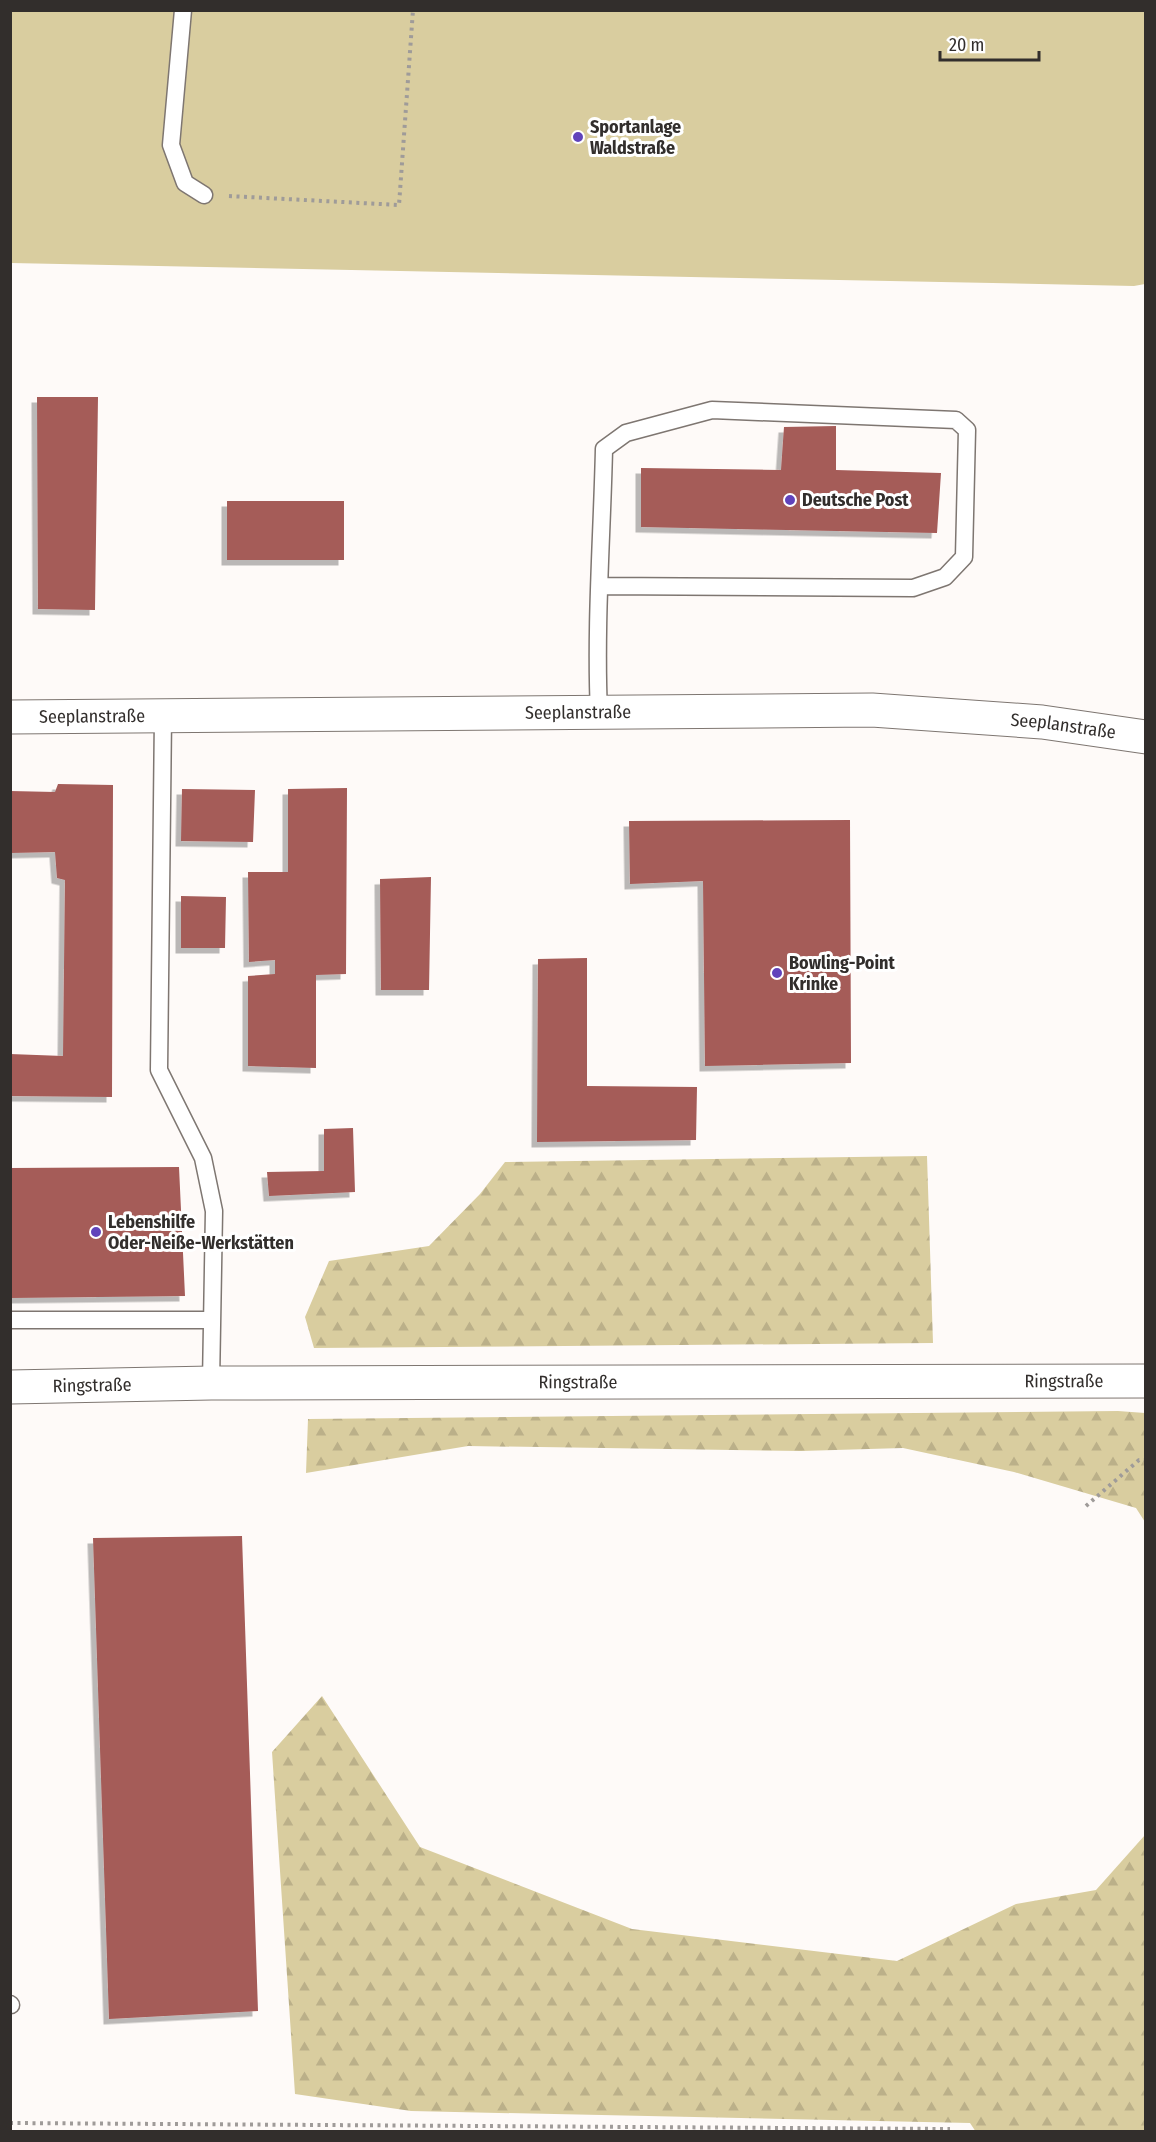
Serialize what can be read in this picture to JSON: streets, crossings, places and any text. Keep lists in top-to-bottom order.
{
  "streets": {
    "street": ["Seeplanstraße", "Ringstraße"]
  },
  "places": [
    "Sportanlage Waldstraße",
    "Deutsche Post",
    "Bowling-Point Krinke",
    "Lebenshilfe Oder-Neiße-Werkstätten"
  ],
  "scale_bar": "20 m"
}
